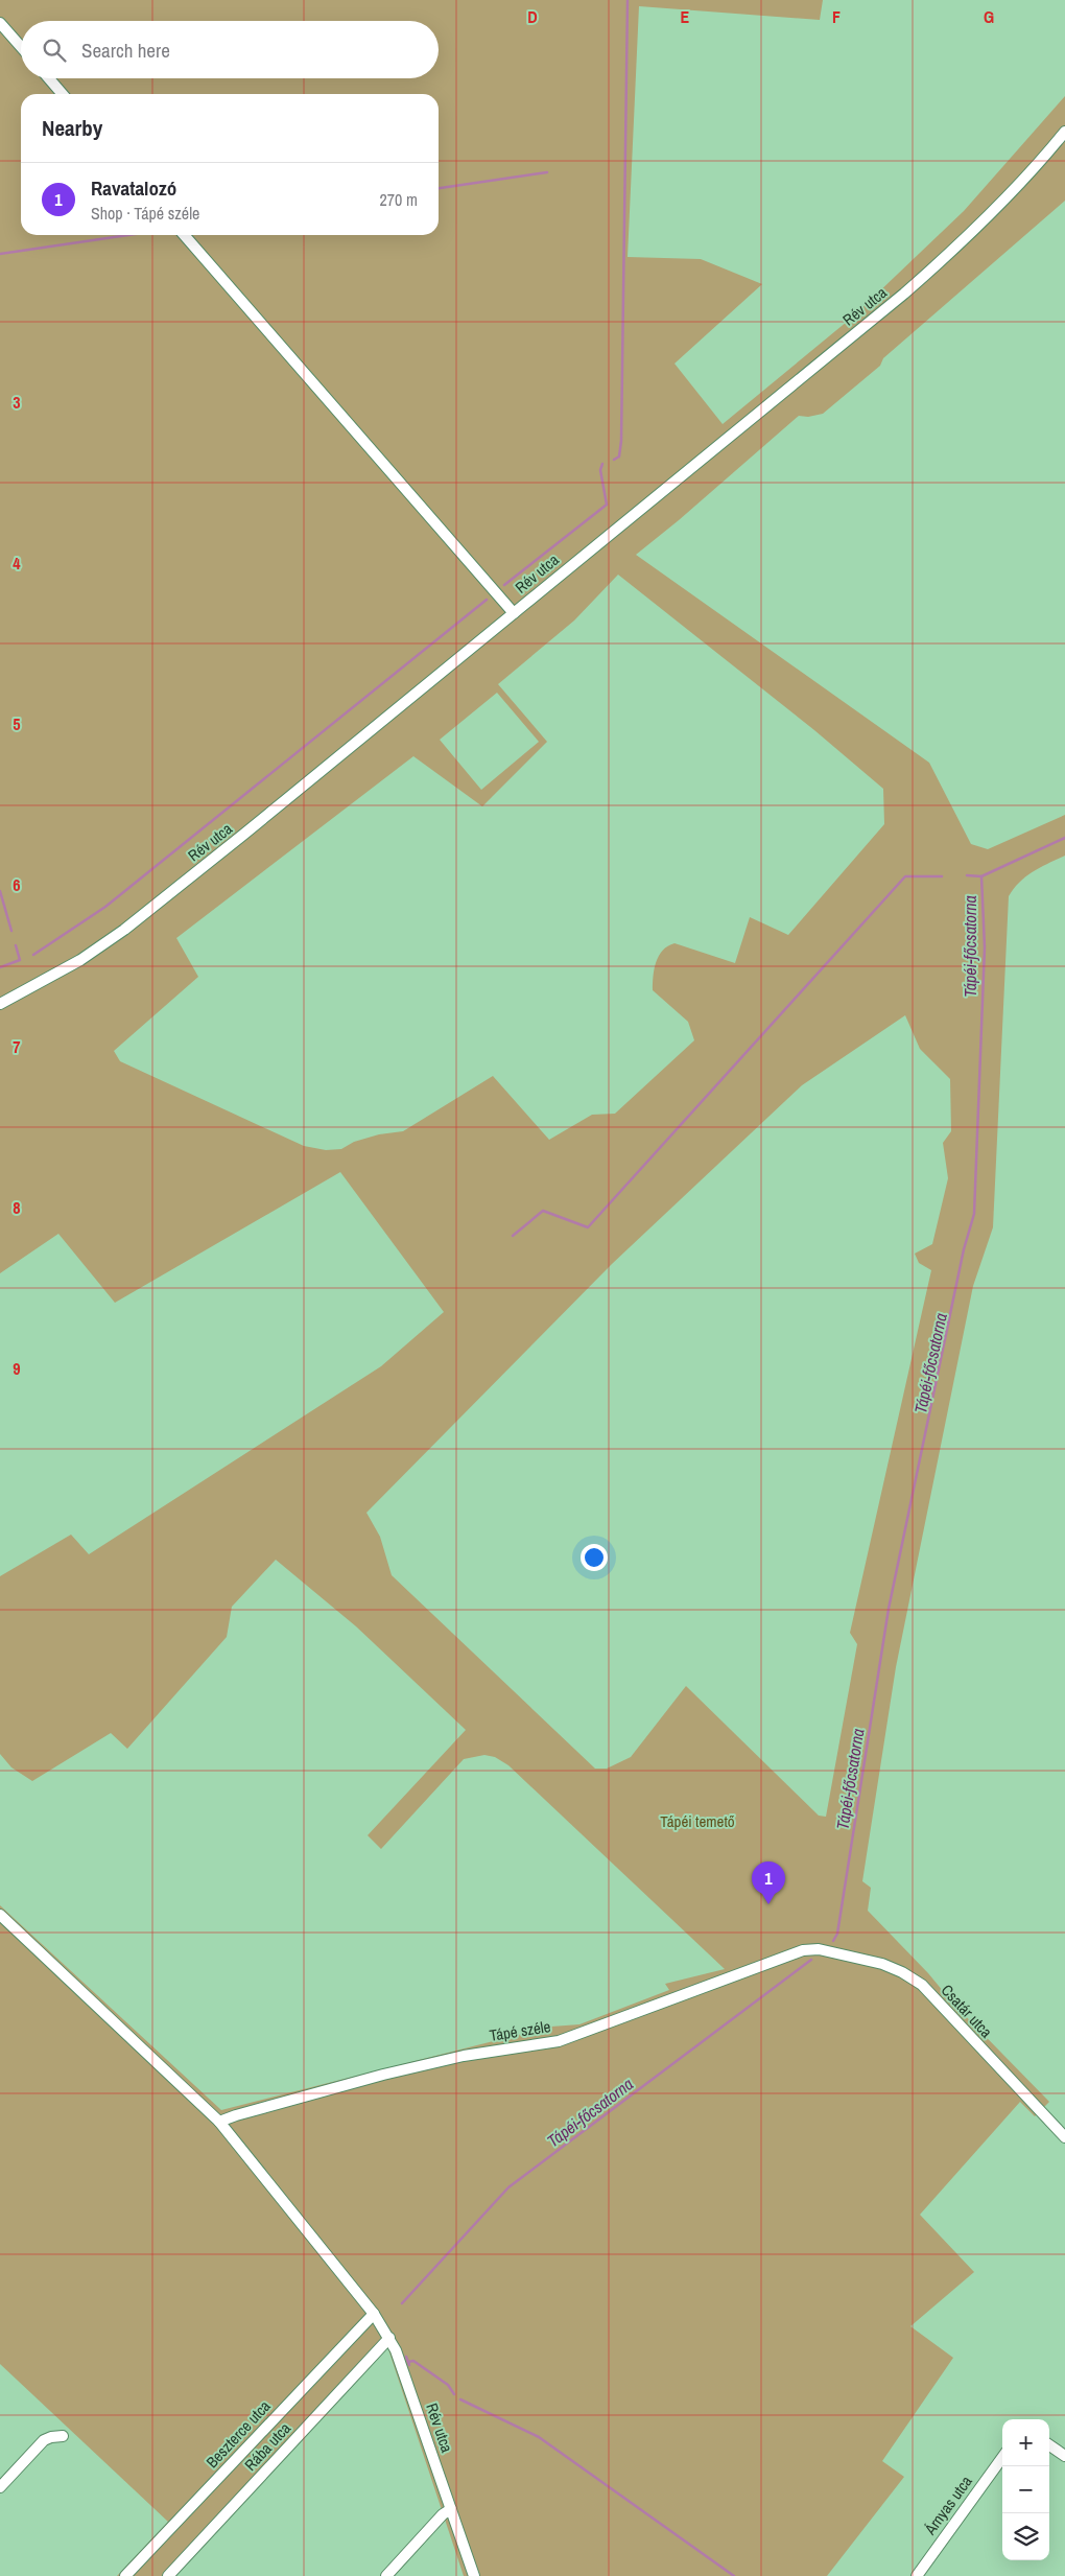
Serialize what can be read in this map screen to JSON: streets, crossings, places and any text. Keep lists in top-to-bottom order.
{
  "streets": {
    "street": [
      "Rév utca",
      "Csatár utca",
      "Tápé széle",
      "Beszterce utca",
      "Rába utca",
      "Árnyas utca"
    ]
  },
  "crossings": [
    ["Rév utca", "Tápé széle"],
    ["Rév utca", "Beszterce utca"],
    ["Rév utca", "Rába utca"],
    ["Csatár utca", "Tápé széle"]
  ],
  "water": ["Tápéi-főcsatorna"],
  "parks": ["Tápéi temető"],
  "page": {
    "search": "Search here",
    "heading": "Nearby",
    "list": [
      {
        "mark": "1",
        "name": "Ravatalozó",
        "note": "Shop · Tápé széle",
        "value": "270 m"
      }
    ],
    "pins": "1",
    "map_buttons": ["+", "−"]
  },
  "grid": {
    "columns": [
      "D",
      "E",
      "F",
      "G"
    ],
    "rows": [
      "3",
      "4",
      "5",
      "6",
      "7",
      "8",
      "9"
    ]
  }
}
